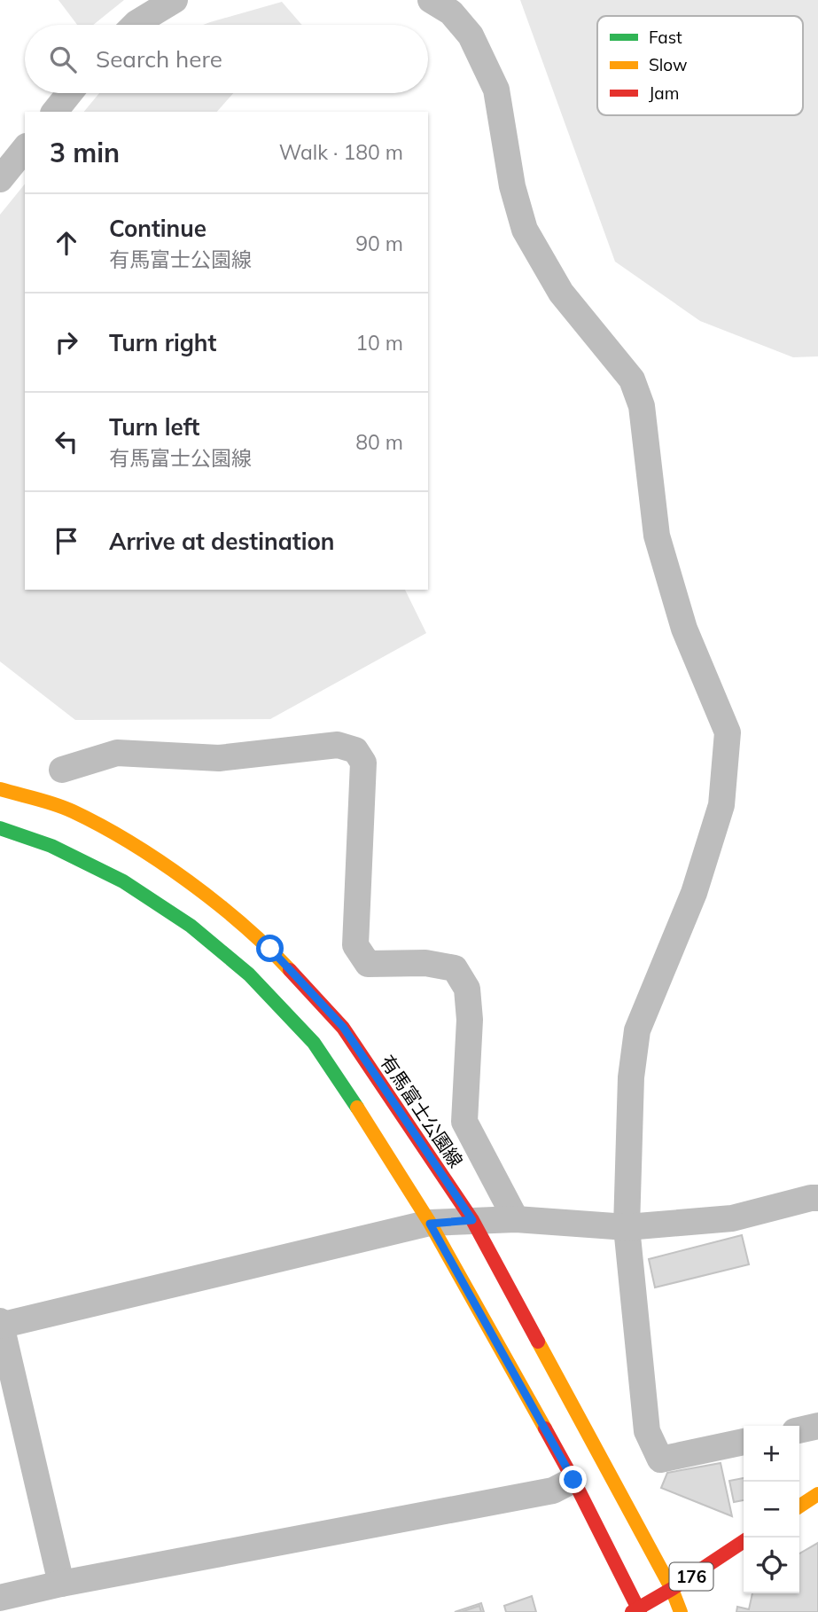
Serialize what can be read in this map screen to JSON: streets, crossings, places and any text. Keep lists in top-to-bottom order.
{
  "streets": {
    "main road": ["有馬富士公園線", "176"]
  },
  "crossings": [
    ["有馬富士公園線", "176"]
  ],
  "legend": ["Fast", "Slow", "Jam"],
  "page": {
    "search": "Search here",
    "heading": ["3 min", "Walk · 180 m"],
    "list": [
      ["Continue", "有馬富士公園線", "90 m"],
      ["Turn right", "10 m"],
      ["Turn left", "有馬富士公園線", "80 m"],
      "Arrive at destination"
    ],
    "map_buttons": ["+", "−"]
  }
}
